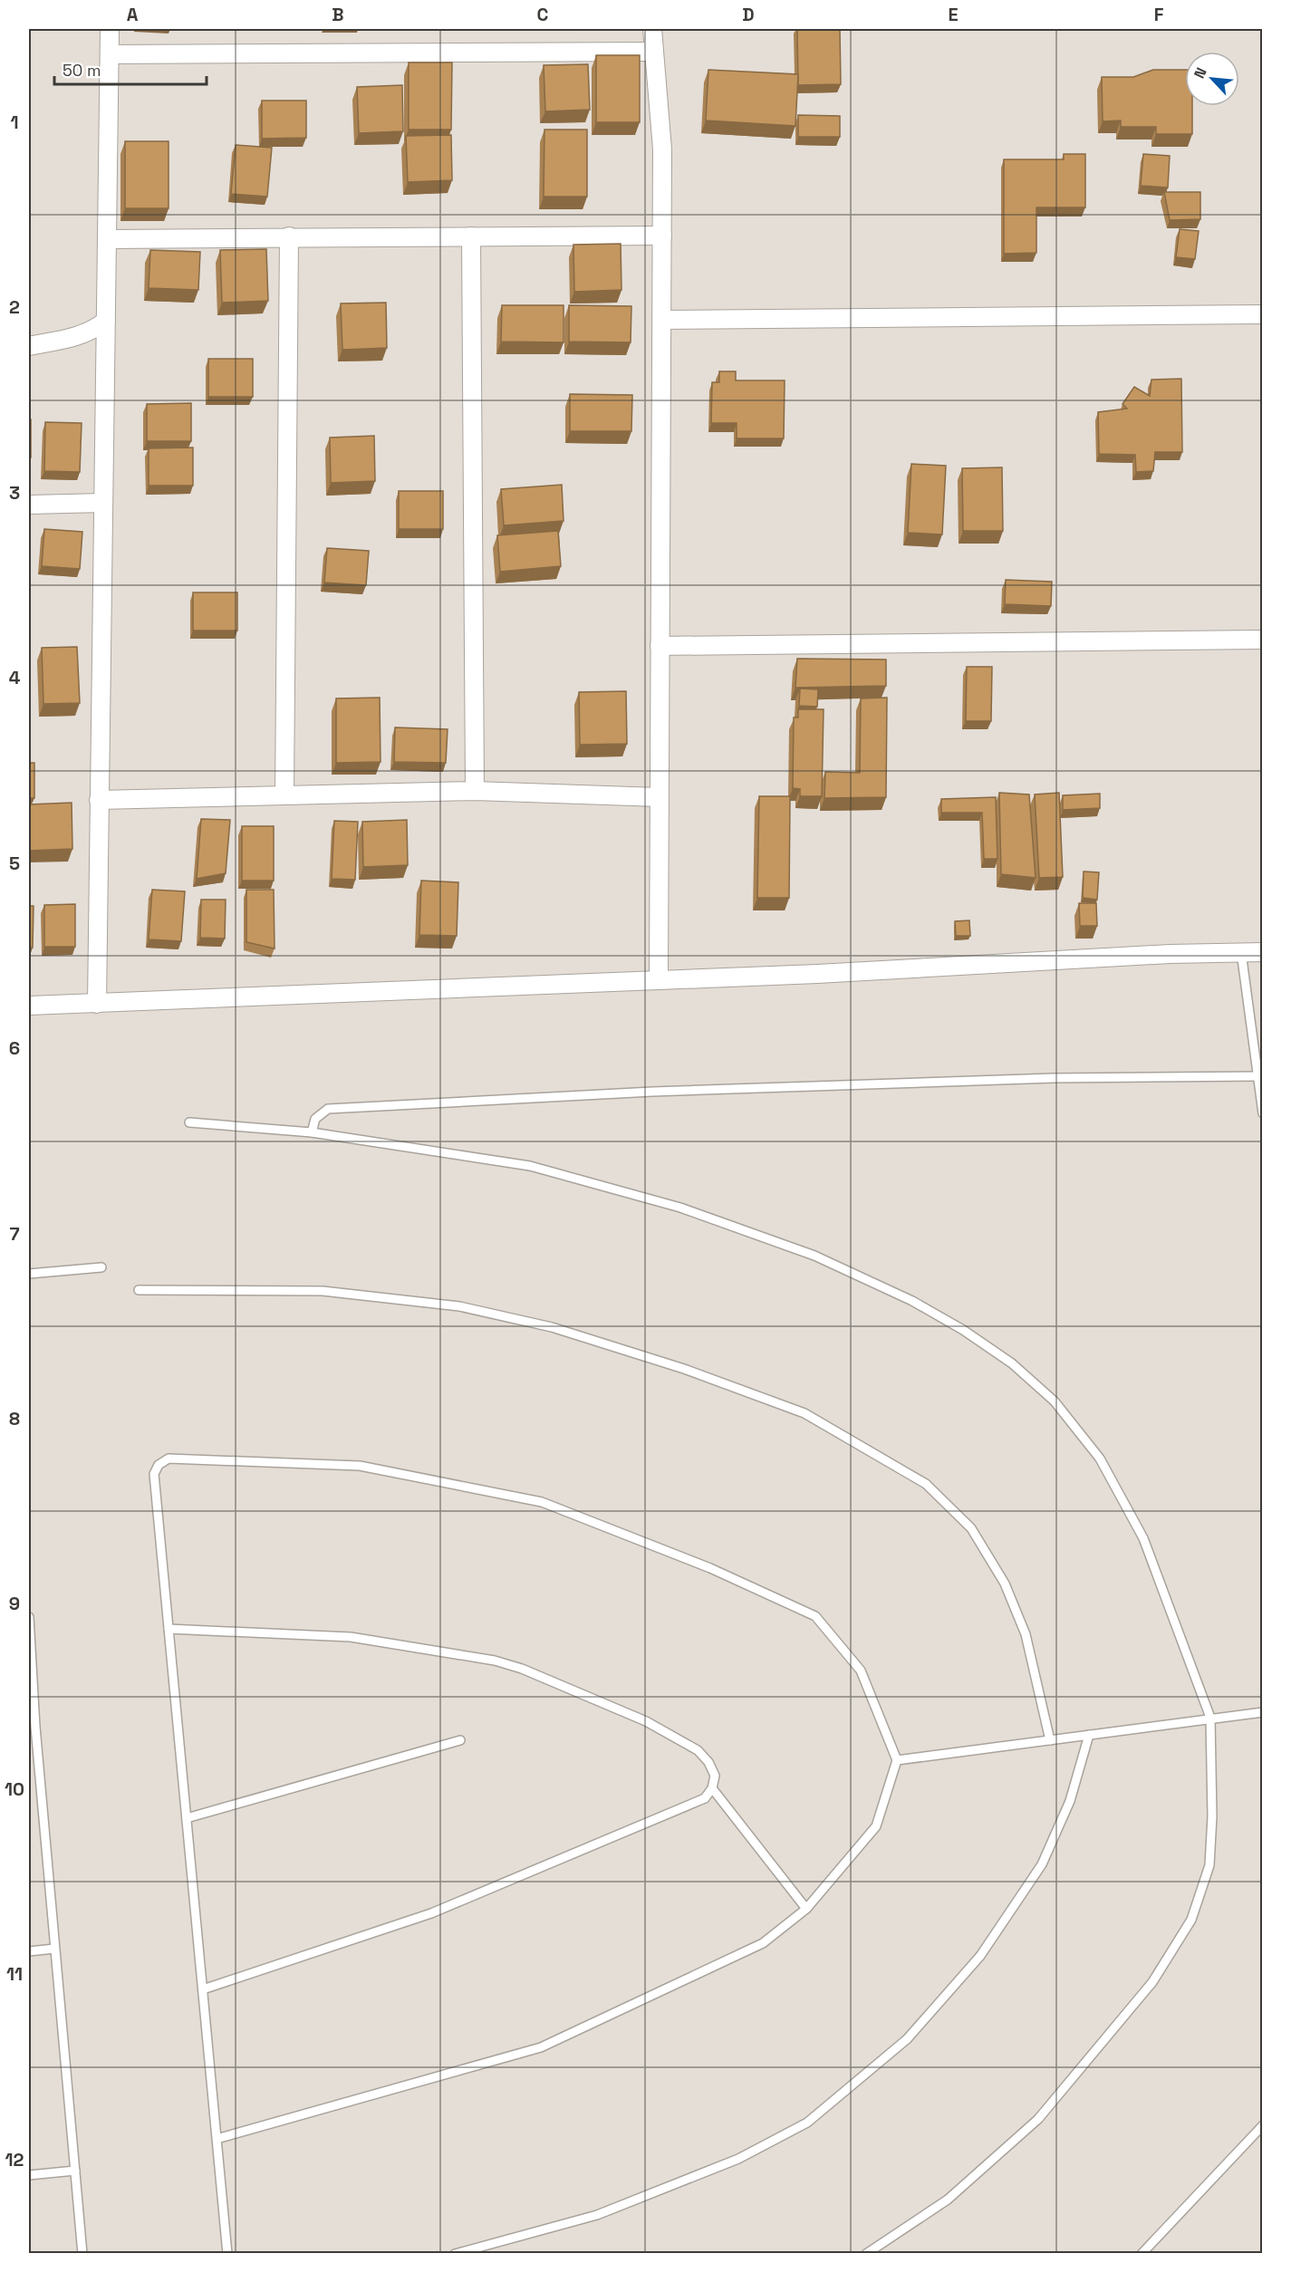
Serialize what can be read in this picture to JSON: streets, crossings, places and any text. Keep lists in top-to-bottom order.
{
  "scale_bar": "50 m",
  "north": "top left",
  "grid": {
    "columns": [
      "A",
      "B",
      "C",
      "D",
      "E",
      "F"
    ],
    "rows": [
      "1",
      "2",
      "3",
      "4",
      "5",
      "6",
      "7",
      "8",
      "9",
      "10",
      "11",
      "12"
    ]
  }
}
